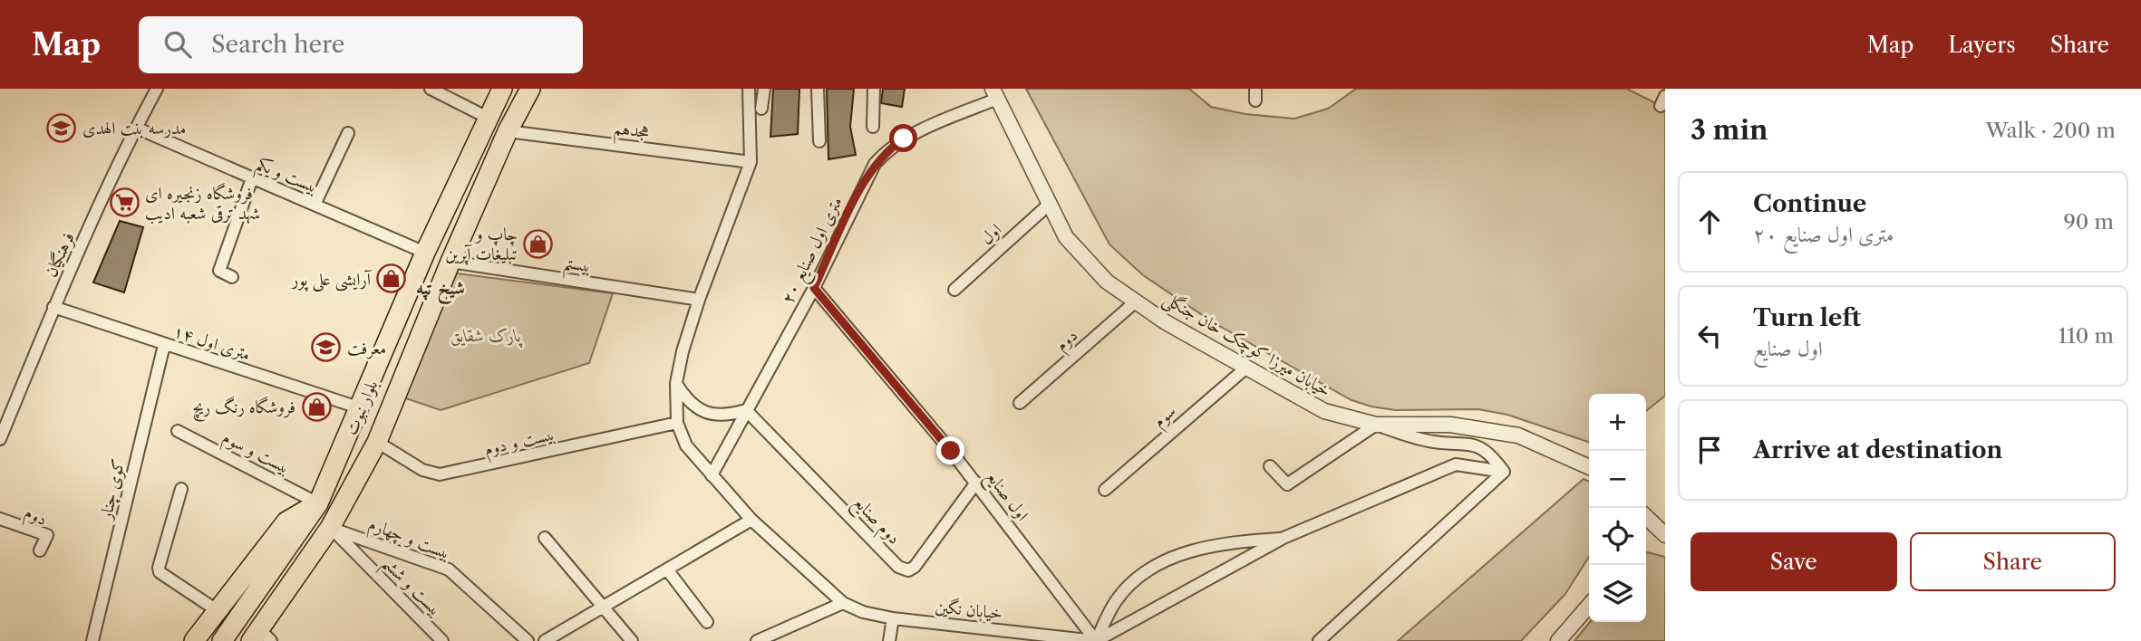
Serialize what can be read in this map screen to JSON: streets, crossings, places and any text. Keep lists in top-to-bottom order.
{
  "streets": {
    "main road": ["بلوار نبوت"],
    "street": [
      "هجدهم",
      "بیست و یکم",
      "اول",
      "۲۰ متری اول صنایع",
      "فرهنگیان",
      "بیستم",
      "دوم",
      "۱۴ متری اول",
      "خیابان میرزا کوچک خان جنگلی",
      "سوم",
      "بیست و دوم",
      "بیست و سوم",
      "کوی چنار",
      "اول صنایع",
      "دوم صنایع",
      "بیست و چهارم",
      "بیست و ششم",
      "خیابان نگین"
    ]
  },
  "crossings": [
    ["هجدهم", "بلوار نبوت"],
    ["هجدهم", "خیابان نگین"],
    ["بیست و یکم", "فرهنگیان"],
    ["بیست و یکم", "بلوار نبوت"],
    ["اول", "خیابان میرزا کوچک خان جنگلی"],
    ["۲۰ متری اول صنایع", "خیابان میرزا کوچک خان جنگلی"],
    ["۲۰ متری اول صنایع", "اول صنایع"],
    ["۲۰ متری اول صنایع", "دوم صنایع"],
    ["۲۰ متری اول صنایع", "خیابان نگین"],
    ["فرهنگیان", "۱۴ متری اول"],
    ["بیستم", "بلوار نبوت"],
    ["بیستم", "خیابان نگین"],
    ["دوم", "خیابان میرزا کوچک خان جنگلی"],
    ["۱۴ متری اول", "بلوار نبوت"],
    ["۱۴ متری اول", "کوی چنار"],
    ["خیابان میرزا کوچک خان جنگلی", "سوم"],
    ["بلوار نبوت", "بیست و دوم"],
    ["بلوار نبوت", "بیست و سوم"],
    ["بلوار نبوت", "بیست و چهارم"],
    ["بلوار نبوت", "بیست و ششم"],
    ["بیست و دوم", "خیابان نگین"],
    ["اول صنایع", "دوم صنایع"],
    ["اول صنایع", "خیابان نگین"],
    ["بیست و چهارم", "بیست و ششم"]
  ],
  "districts": ["شیخ تپه"],
  "parks": ["پارک شقایق"],
  "places": {
    "school or university": ["مدرسه بنت الهدی", "معرفت"],
    "supermarket": ["فروشگاه زنجیره ای شهد ترقی شعبه ادیب"],
    "shop": ["چاپ و تبلیغات آپرین", "آرایشی علی پور", "فروشگاه رنگ ریچ"]
  },
  "page": {
    "header": "Map",
    "search": "Search here",
    "nav": ["Map", "Layers", "Share"],
    "heading": ["3 min", "Walk · 200 m"],
    "list": [
      ["Continue", "۲۰ متری اول صنایع", "90 m"],
      ["Turn left", "اول صنایع", "110 m"],
      "Arrive at destination"
    ],
    "map_buttons": ["+", "−"],
    "buttons": ["Save", "Share"]
  }
}
